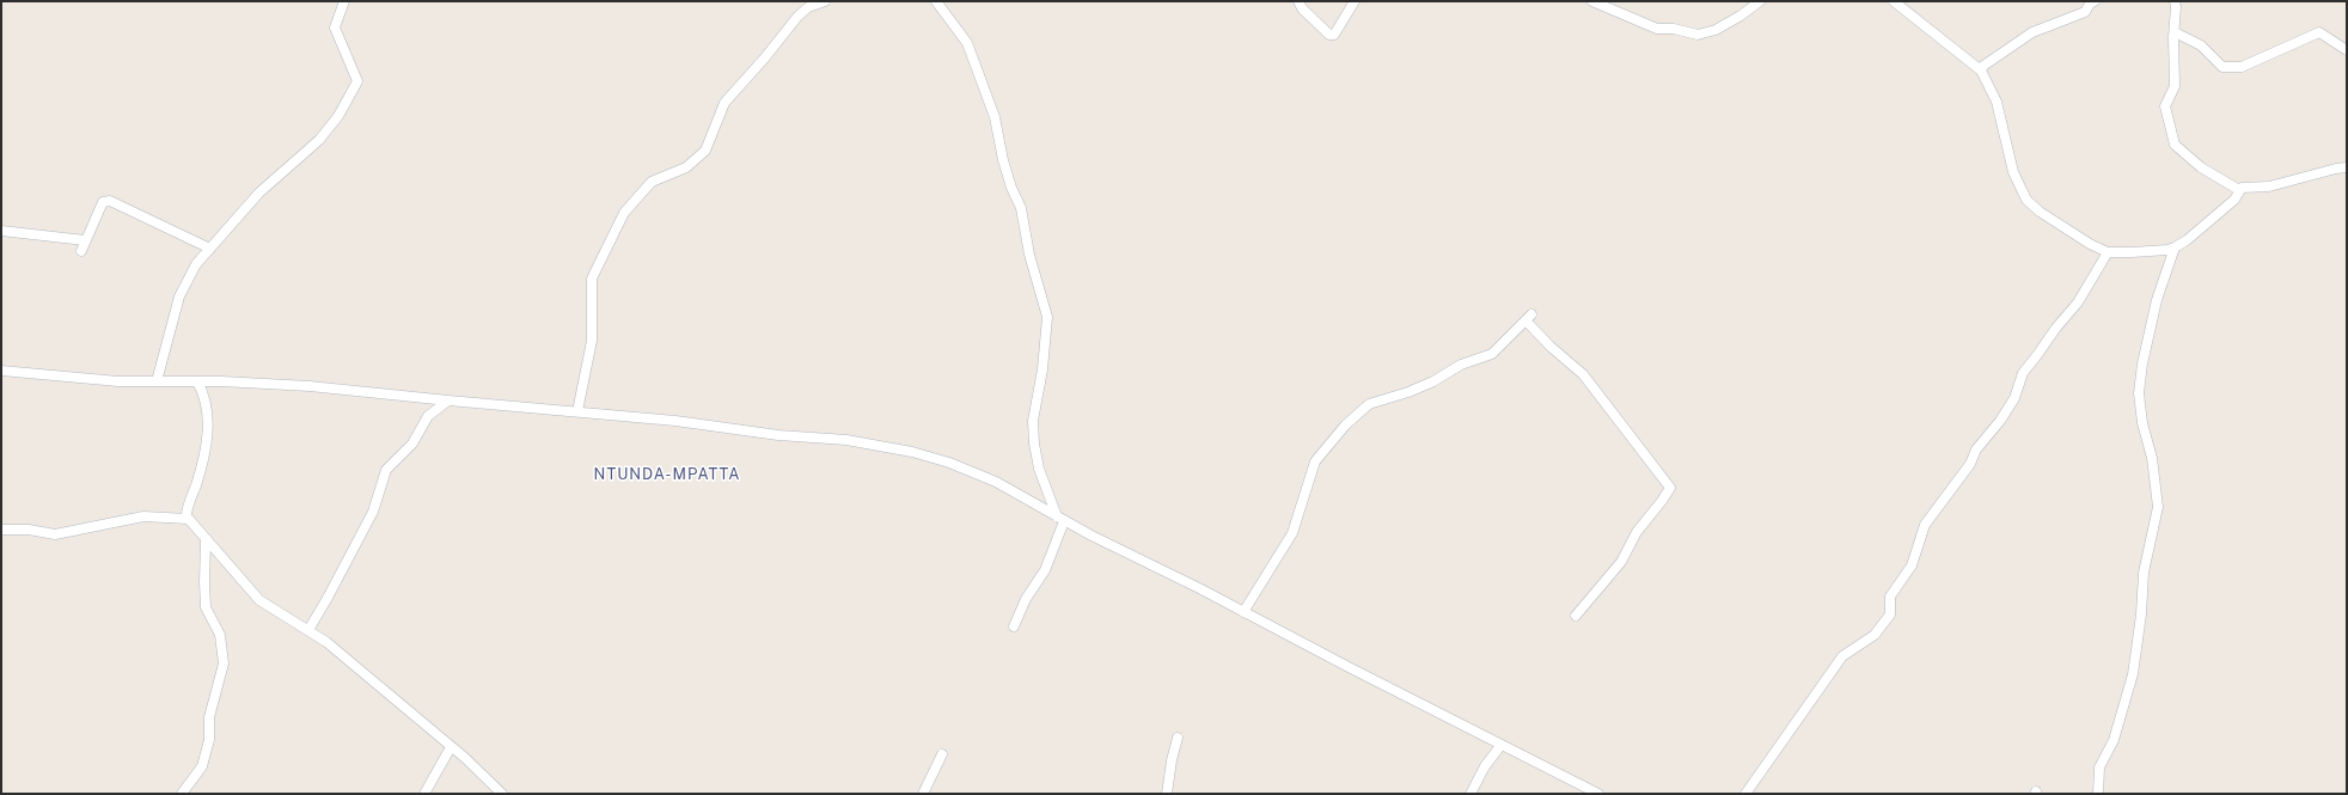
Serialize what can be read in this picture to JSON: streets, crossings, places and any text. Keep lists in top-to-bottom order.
{
  "districts": ["NTUNDA-MPATTA"]
}
